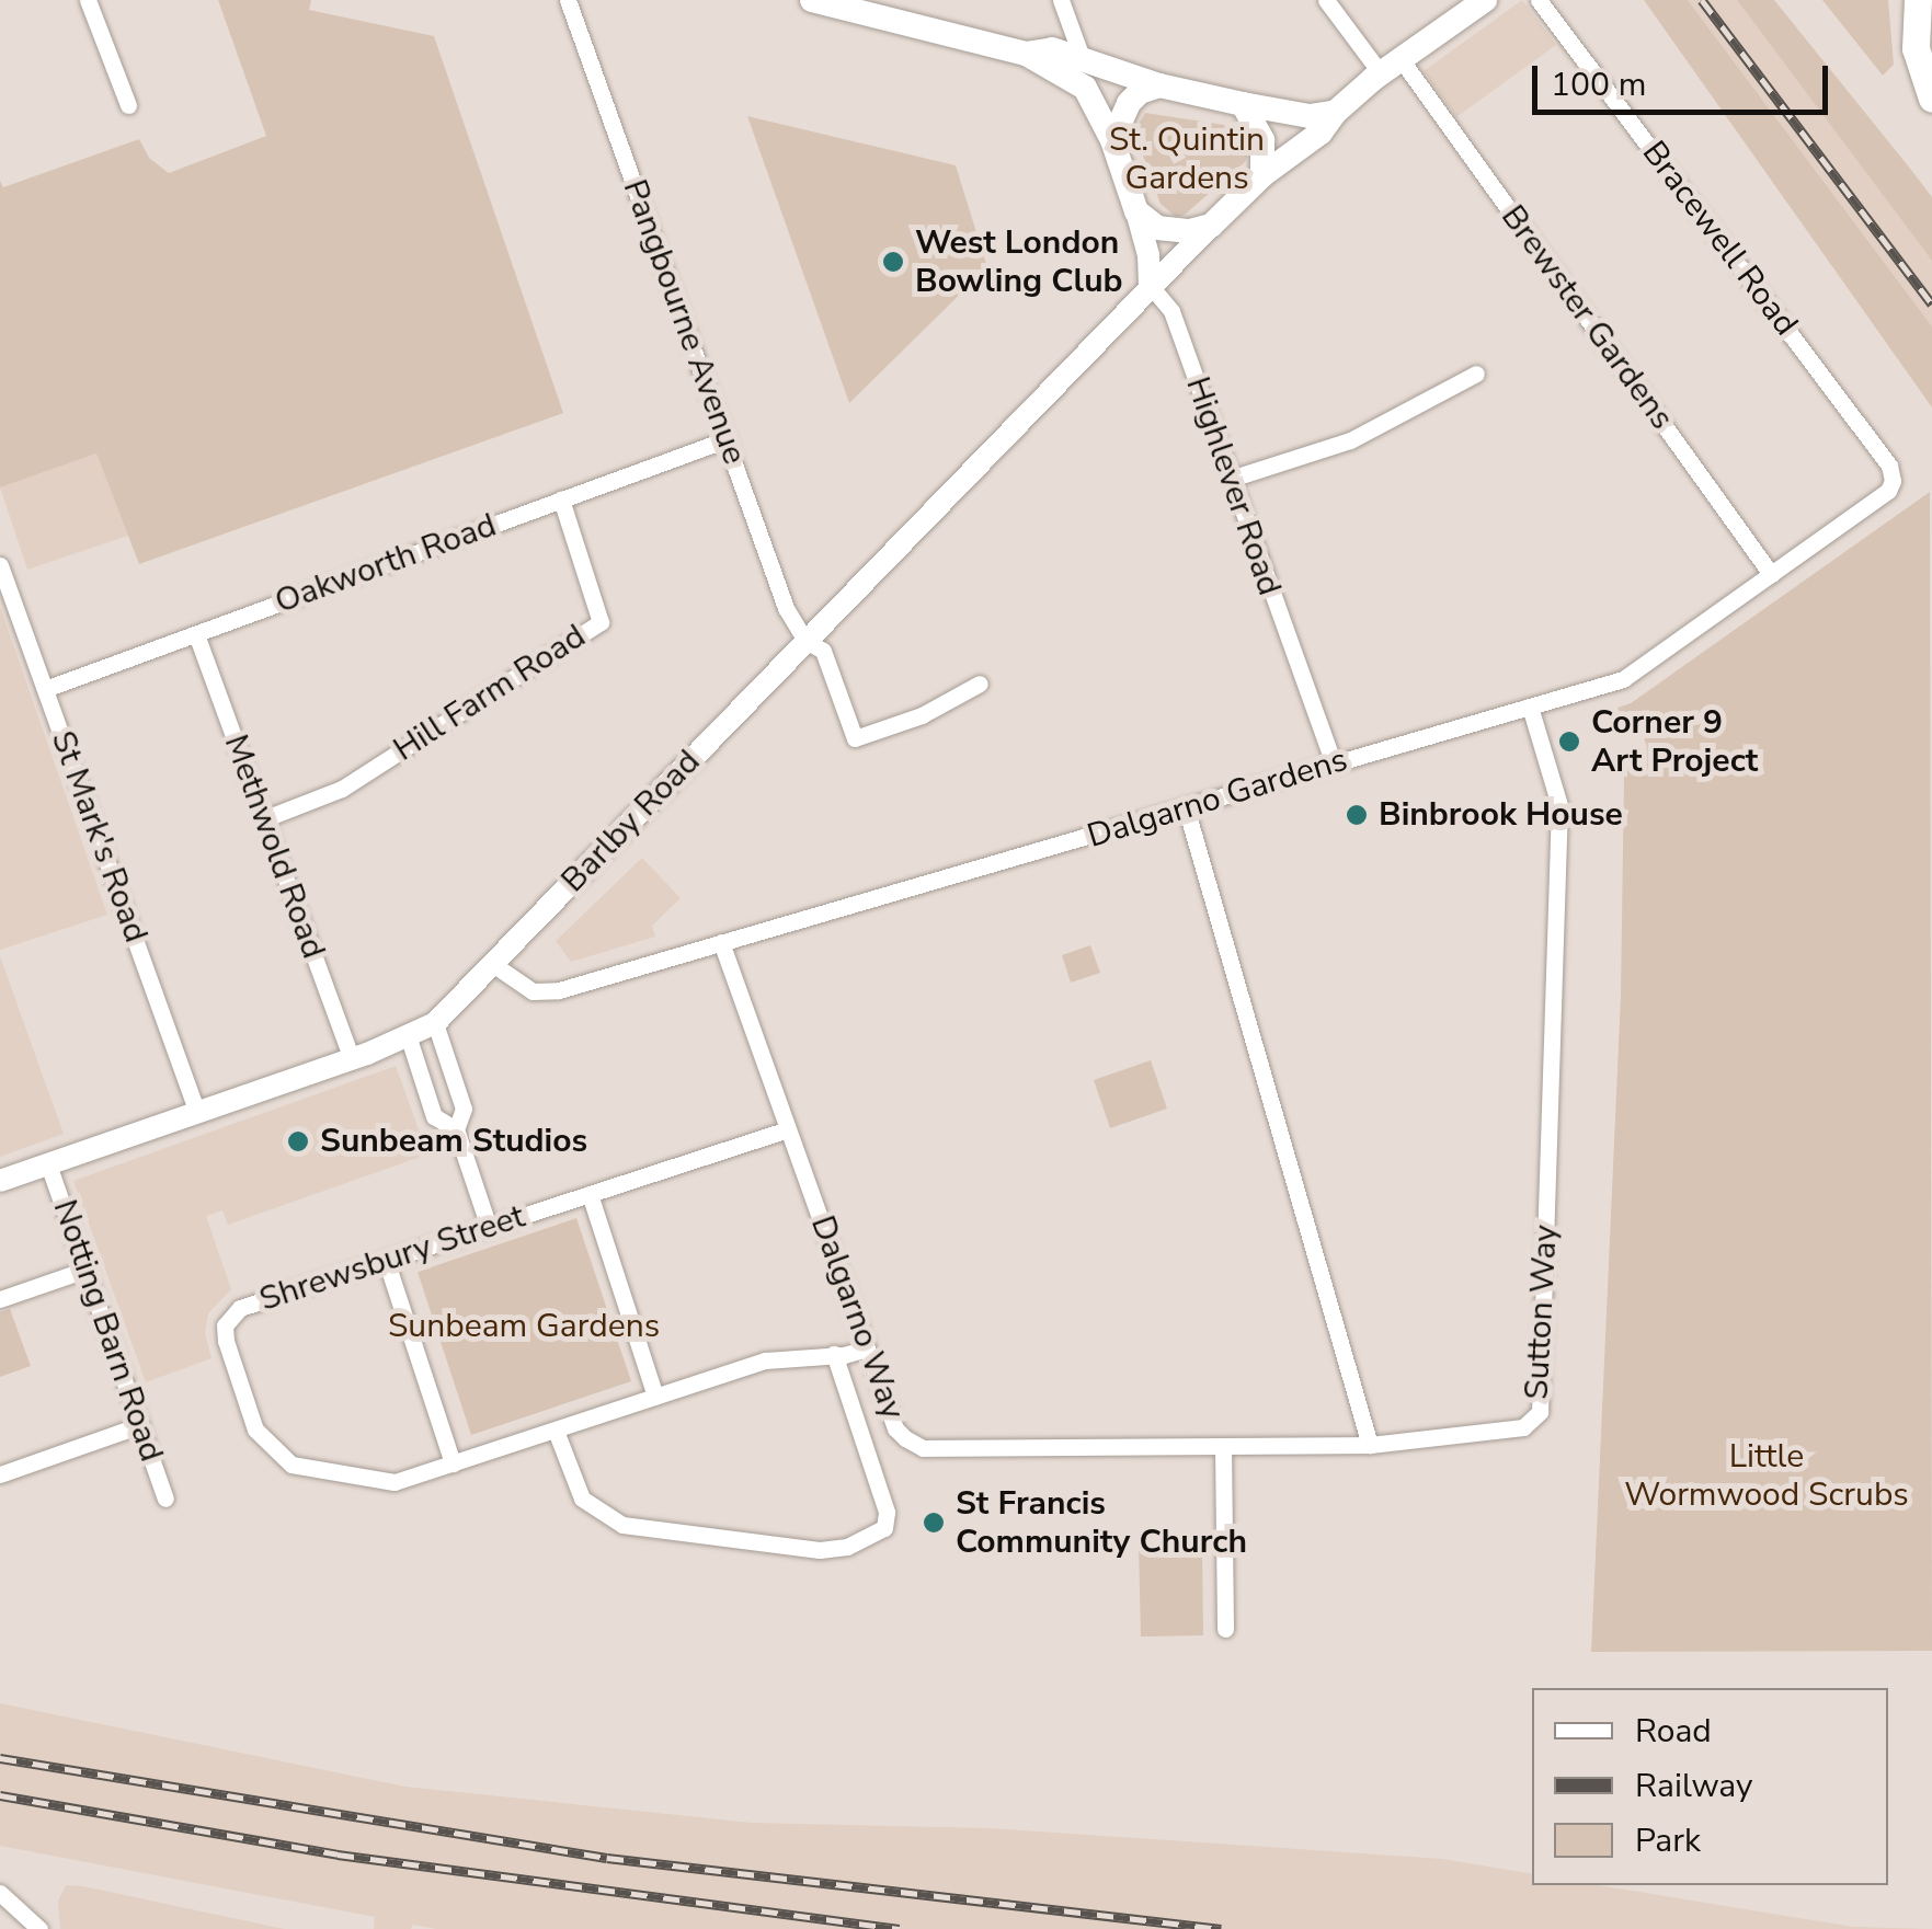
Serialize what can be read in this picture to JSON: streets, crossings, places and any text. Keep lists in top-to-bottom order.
{
  "streets": {
    "main road": ["Highlever Road"],
    "street": [
      "Bracewell Road",
      "Brewster Gardens",
      "Pangbourne Avenue",
      "Oakworth Road",
      "Hill Farm Road",
      "Dalgarno Gardens",
      "Barlby Road",
      "St Mark's Road",
      "Methwold Road",
      "Shrewsbury Street",
      "Sutton Way",
      "Dalgarno Way",
      "Notting Barn Road"
    ]
  },
  "crossings": [
    ["Bracewell Road", "Dalgarno Gardens"],
    ["Brewster Gardens", "Dalgarno Gardens"],
    ["Pangbourne Avenue", "Oakworth Road"],
    ["Pangbourne Avenue", "Barlby Road"],
    ["Highlever Road", "Dalgarno Gardens"],
    ["Highlever Road", "Barlby Road"],
    ["Oakworth Road", "Hill Farm Road"],
    ["Oakworth Road", "St Mark's Road"],
    ["Oakworth Road", "Methwold Road"],
    ["Hill Farm Road", "Methwold Road"],
    ["Dalgarno Gardens", "Barlby Road"],
    ["Dalgarno Gardens", "Sutton Way"],
    ["Dalgarno Gardens", "Dalgarno Way"],
    ["Barlby Road", "St Mark's Road"],
    ["Barlby Road", "Methwold Road"],
    ["Barlby Road", "Notting Barn Road"],
    ["Shrewsbury Street", "Dalgarno Way"],
    ["Sutton Way", "Dalgarno Way"]
  ],
  "parks": ["St. Quintin Gardens", "Sunbeam Gardens", "Little Wormwood Scrubs"],
  "places": [
    "West London Bowling Club",
    "Corner 9 Art Project",
    "Binbrook House",
    "Sunbeam Studios",
    "St Francis Community Church"
  ],
  "legend": ["Road", "Railway", "Park"],
  "scale_bar": "100 m"
}
